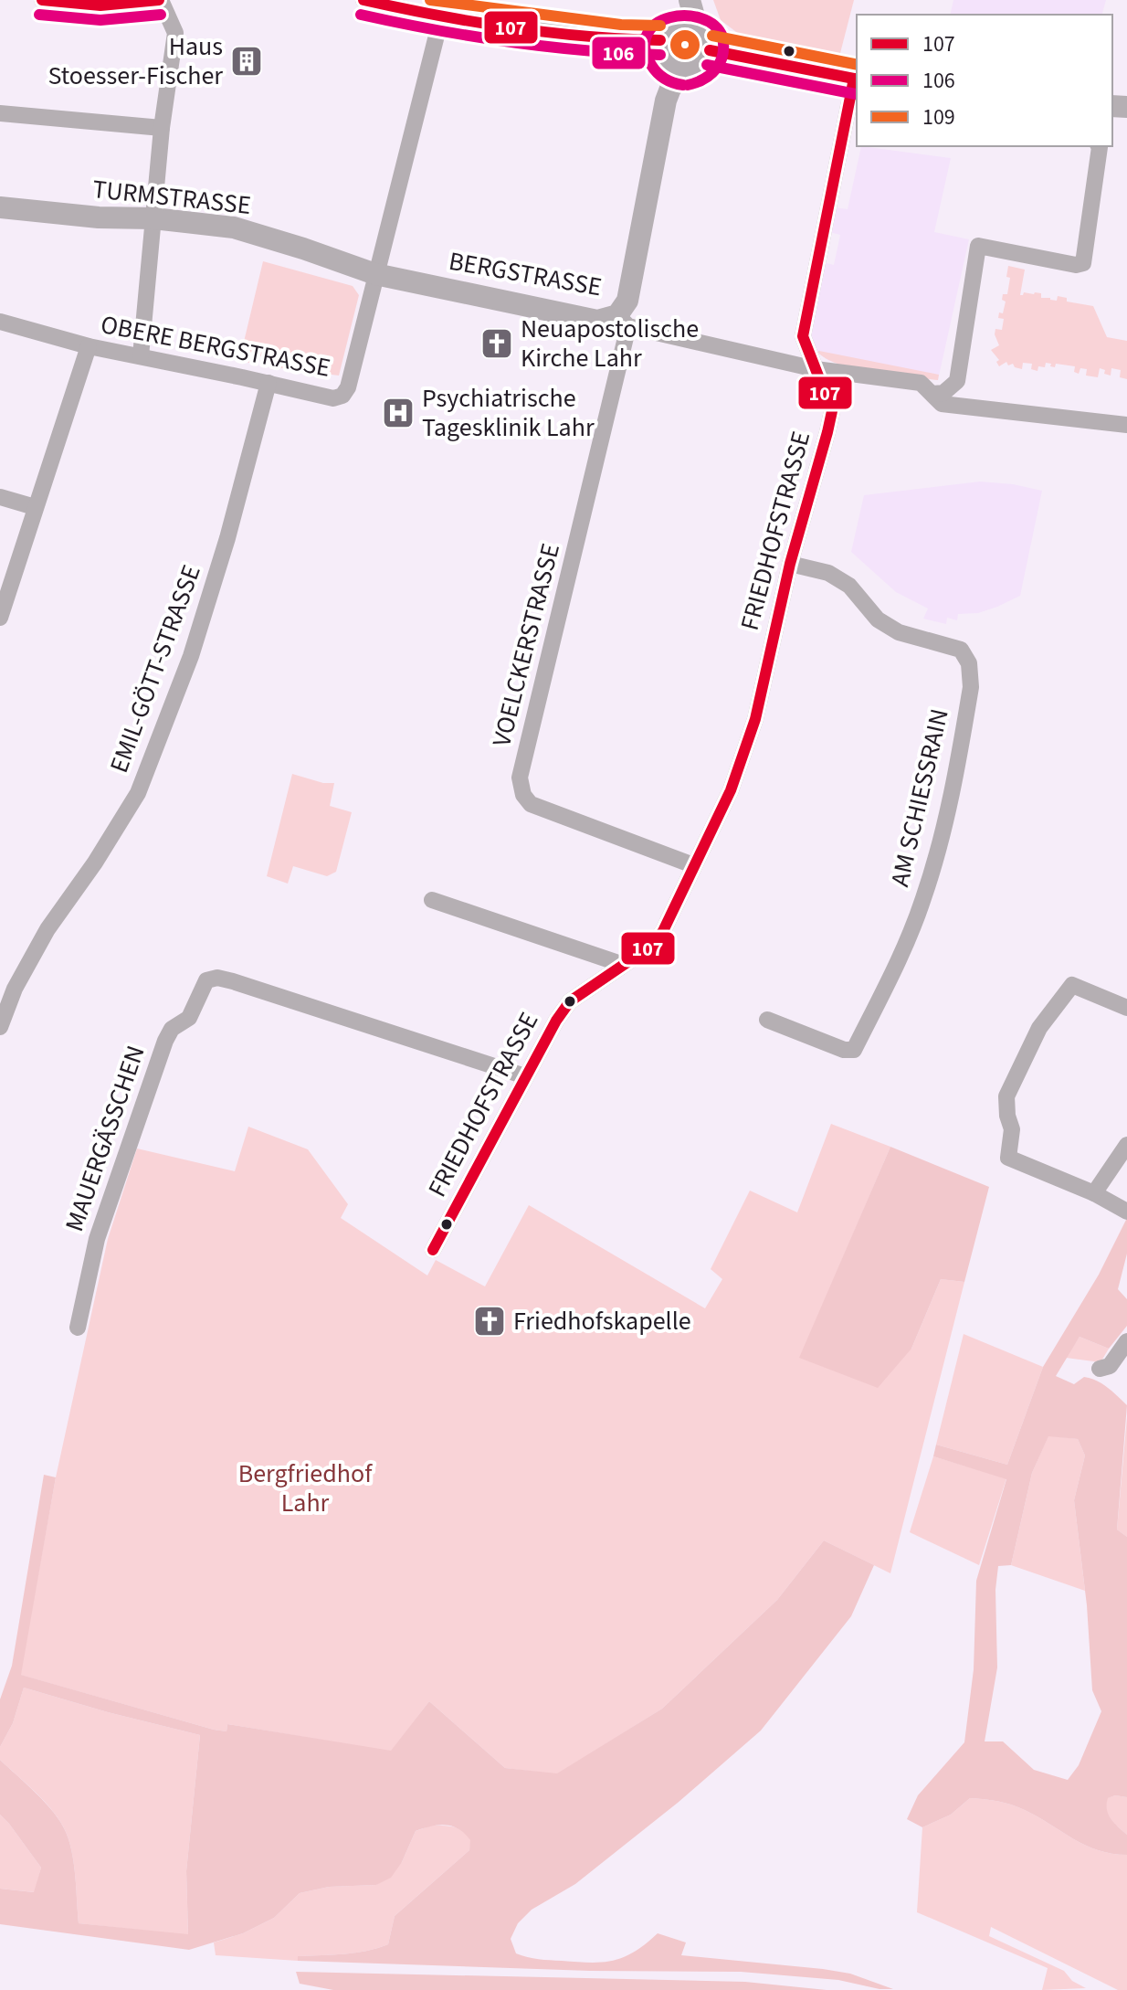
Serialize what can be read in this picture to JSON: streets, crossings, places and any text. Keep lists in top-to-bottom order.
{
  "streets": {
    "street": [
      "TURMSTRASSE",
      "BERGSTRASSE",
      "OBERE BERGSTRASSE",
      "FRIEDHOFSTRASSE",
      "VOELCKERSTRASSE",
      "EMIL-GÖTT-STRASSE",
      "AM SCHIESSRAIN",
      "MAUERGÄSSCHEN"
    ]
  },
  "crossings": [
    ["TURMSTRASSE", "BERGSTRASSE"],
    ["TURMSTRASSE", "OBERE BERGSTRASSE"],
    ["BERGSTRASSE", "OBERE BERGSTRASSE"],
    ["BERGSTRASSE", "FRIEDHOFSTRASSE"],
    ["BERGSTRASSE", "VOELCKERSTRASSE"],
    ["OBERE BERGSTRASSE", "EMIL-GÖTT-STRASSE"],
    ["FRIEDHOFSTRASSE", "VOELCKERSTRASSE"],
    ["FRIEDHOFSTRASSE", "AM SCHIESSRAIN"],
    ["FRIEDHOFSTRASSE", "MAUERGÄSSCHEN"]
  ],
  "parks": ["Bergfriedhof Lahr"],
  "places": {
    "building": ["Haus Stoesser-Fischer"],
    "church": ["Neuapostolische Kirche Lahr", "Friedhofskapelle"],
    "hospital": ["Psychiatrische Tagesklinik Lahr"]
  },
  "lines": ["transit line 107", "transit line 109", "transit line 106"],
  "legend": ["107", "106", "109"]
}
